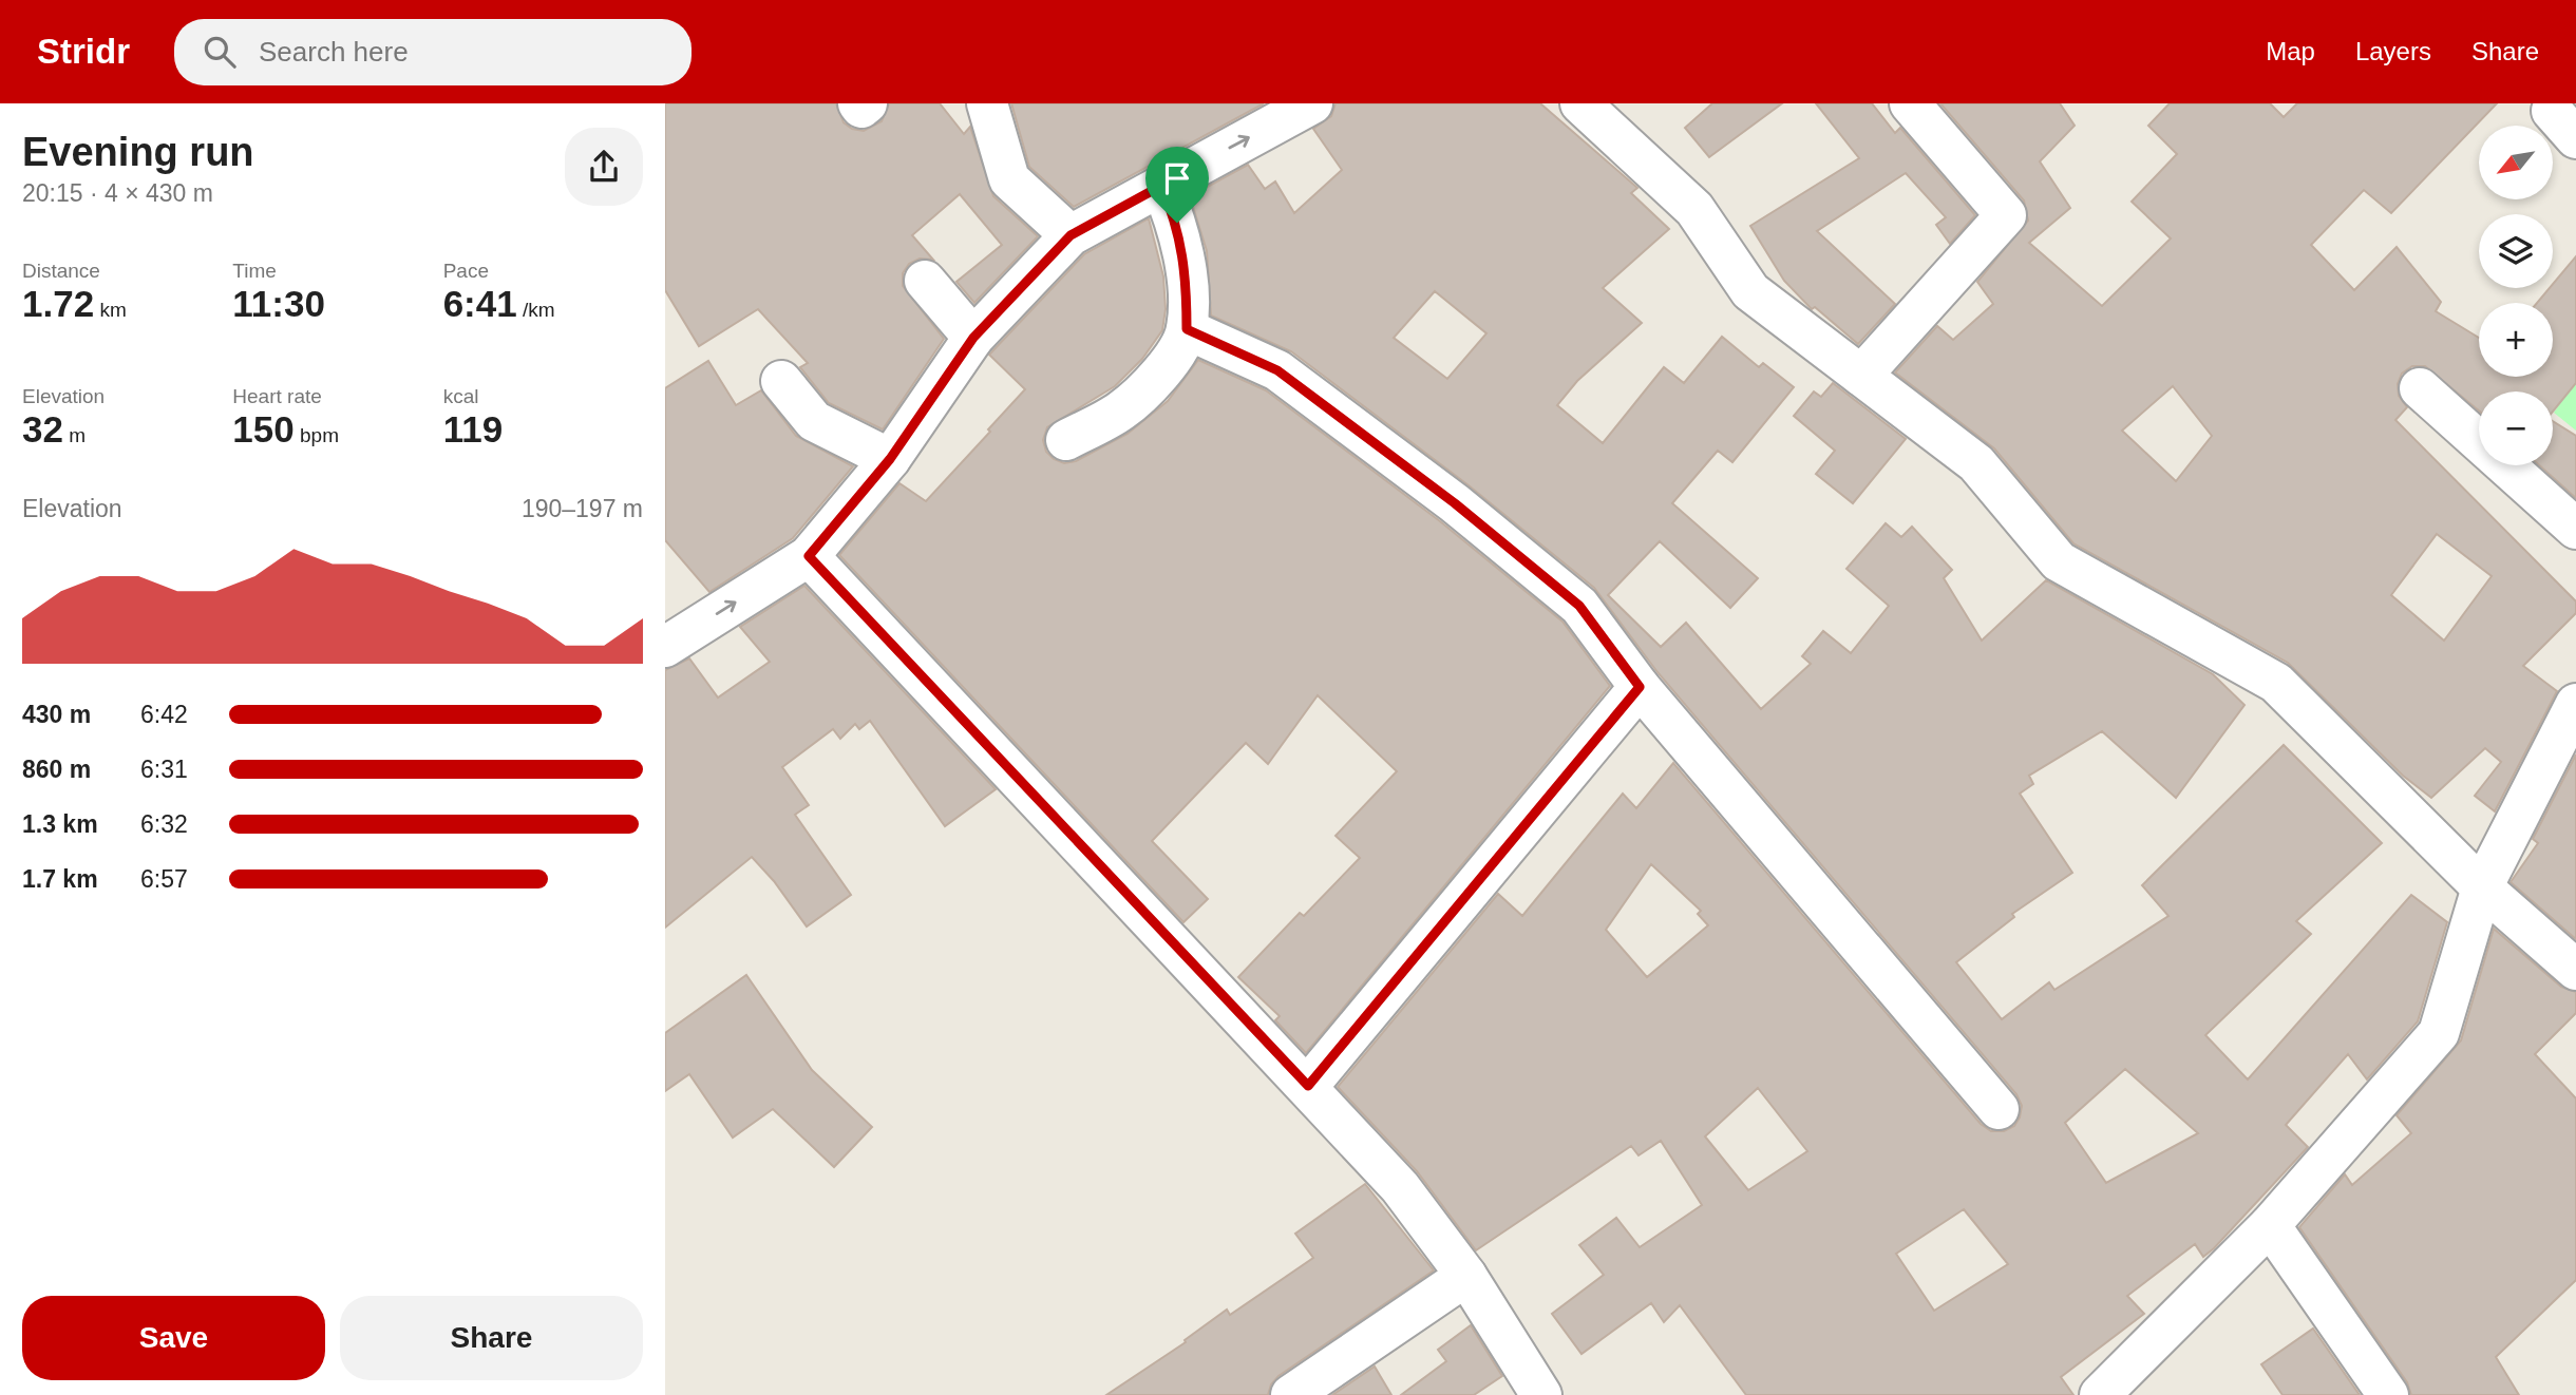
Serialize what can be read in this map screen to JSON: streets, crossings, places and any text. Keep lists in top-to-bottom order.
{
  "north": "bottom left",
  "page": {
    "header": "Stridr",
    "search": "Search here",
    "nav": ["Map", "Layers", "Share"],
    "heading": ["Evening run", "20:15 · 4 × 430 m"],
    "map_buttons": ["+", "−"],
    "stats": [
      ["Distance", "1.72 km"],
      ["Time", "11:30"],
      ["Pace", "6:41 /km"],
      ["Elevation", "32 m"],
      ["Heart rate", "150 bpm"],
      ["kcal", "119"]
    ],
    "chart": ["Elevation", "190–197 m"],
    "list": [
      {
        "name": "430 m",
        "note": "6:42"
      },
      {
        "name": "860 m",
        "note": "6:31"
      },
      {
        "name": "1.3 km",
        "note": "6:32"
      },
      {
        "name": "1.7 km",
        "note": "6:57"
      }
    ],
    "buttons": ["Save", "Share"]
  }
}
